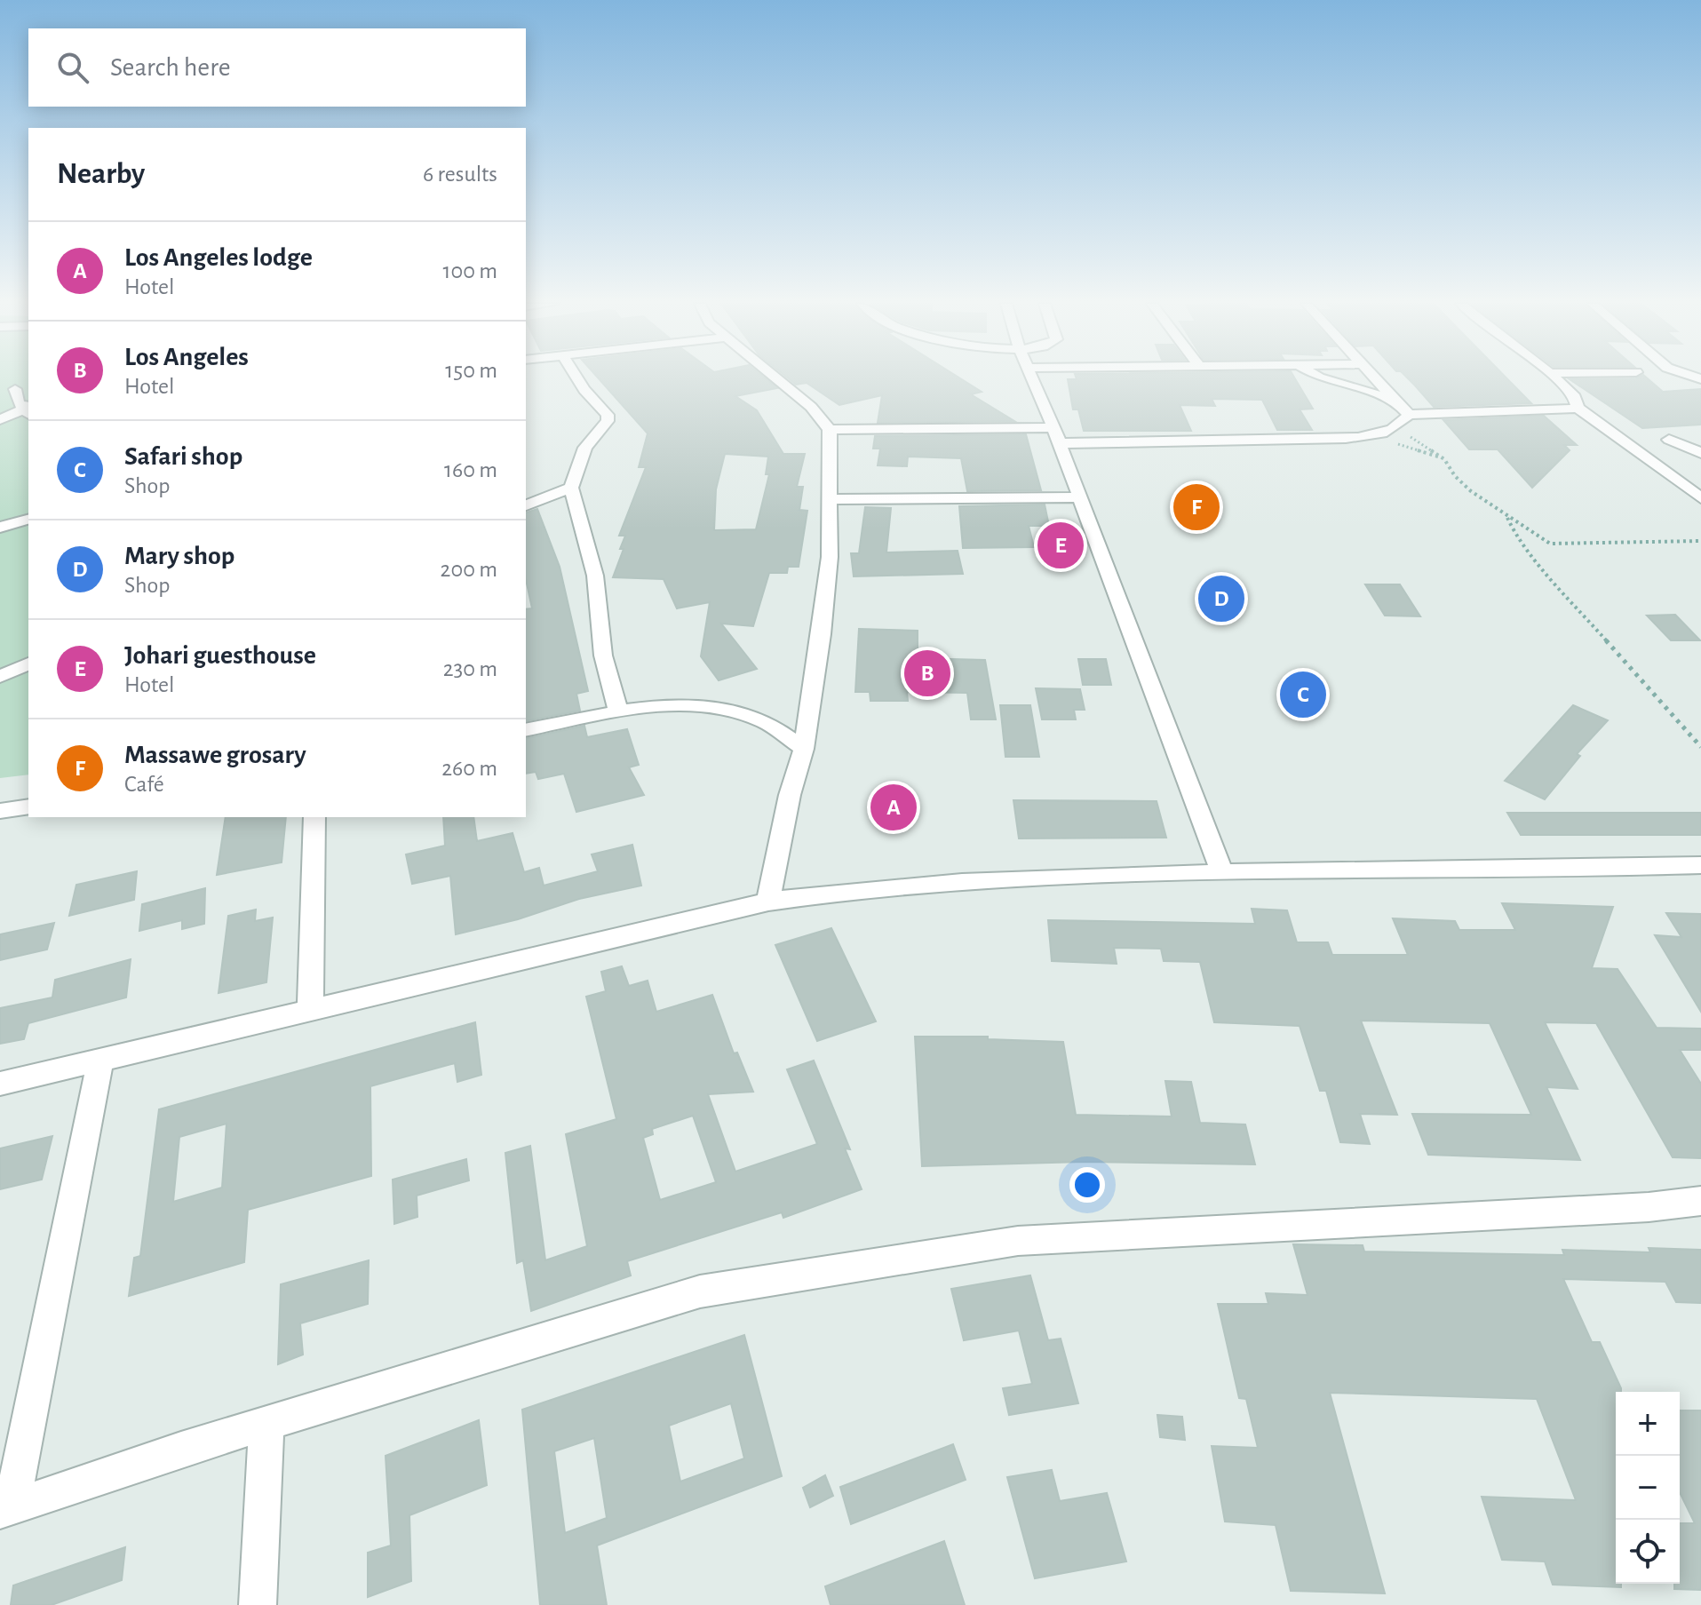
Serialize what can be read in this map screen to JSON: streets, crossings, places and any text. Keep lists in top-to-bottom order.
{
  "page": {
    "search": "Search here",
    "heading": ["Nearby", "6 results"],
    "list": [
      {
        "mark": "A",
        "name": "Los Angeles lodge",
        "note": "Hotel",
        "value": "100 m"
      },
      {
        "mark": "B",
        "name": "Los Angeles",
        "note": "Hotel",
        "value": "150 m"
      },
      {
        "mark": "C",
        "name": "Safari shop",
        "note": "Shop",
        "value": "160 m"
      },
      {
        "mark": "D",
        "name": "Mary shop",
        "note": "Shop",
        "value": "200 m"
      },
      {
        "mark": "E",
        "name": "Johari guesthouse",
        "note": "Hotel",
        "value": "230 m"
      },
      {
        "mark": "F",
        "name": "Massawe grosary",
        "note": "Café",
        "value": "260 m"
      }
    ],
    "pins": [
      "F",
      "E",
      "D",
      "B",
      "C",
      "A"
    ],
    "map_buttons": ["+", "−"]
  }
}
